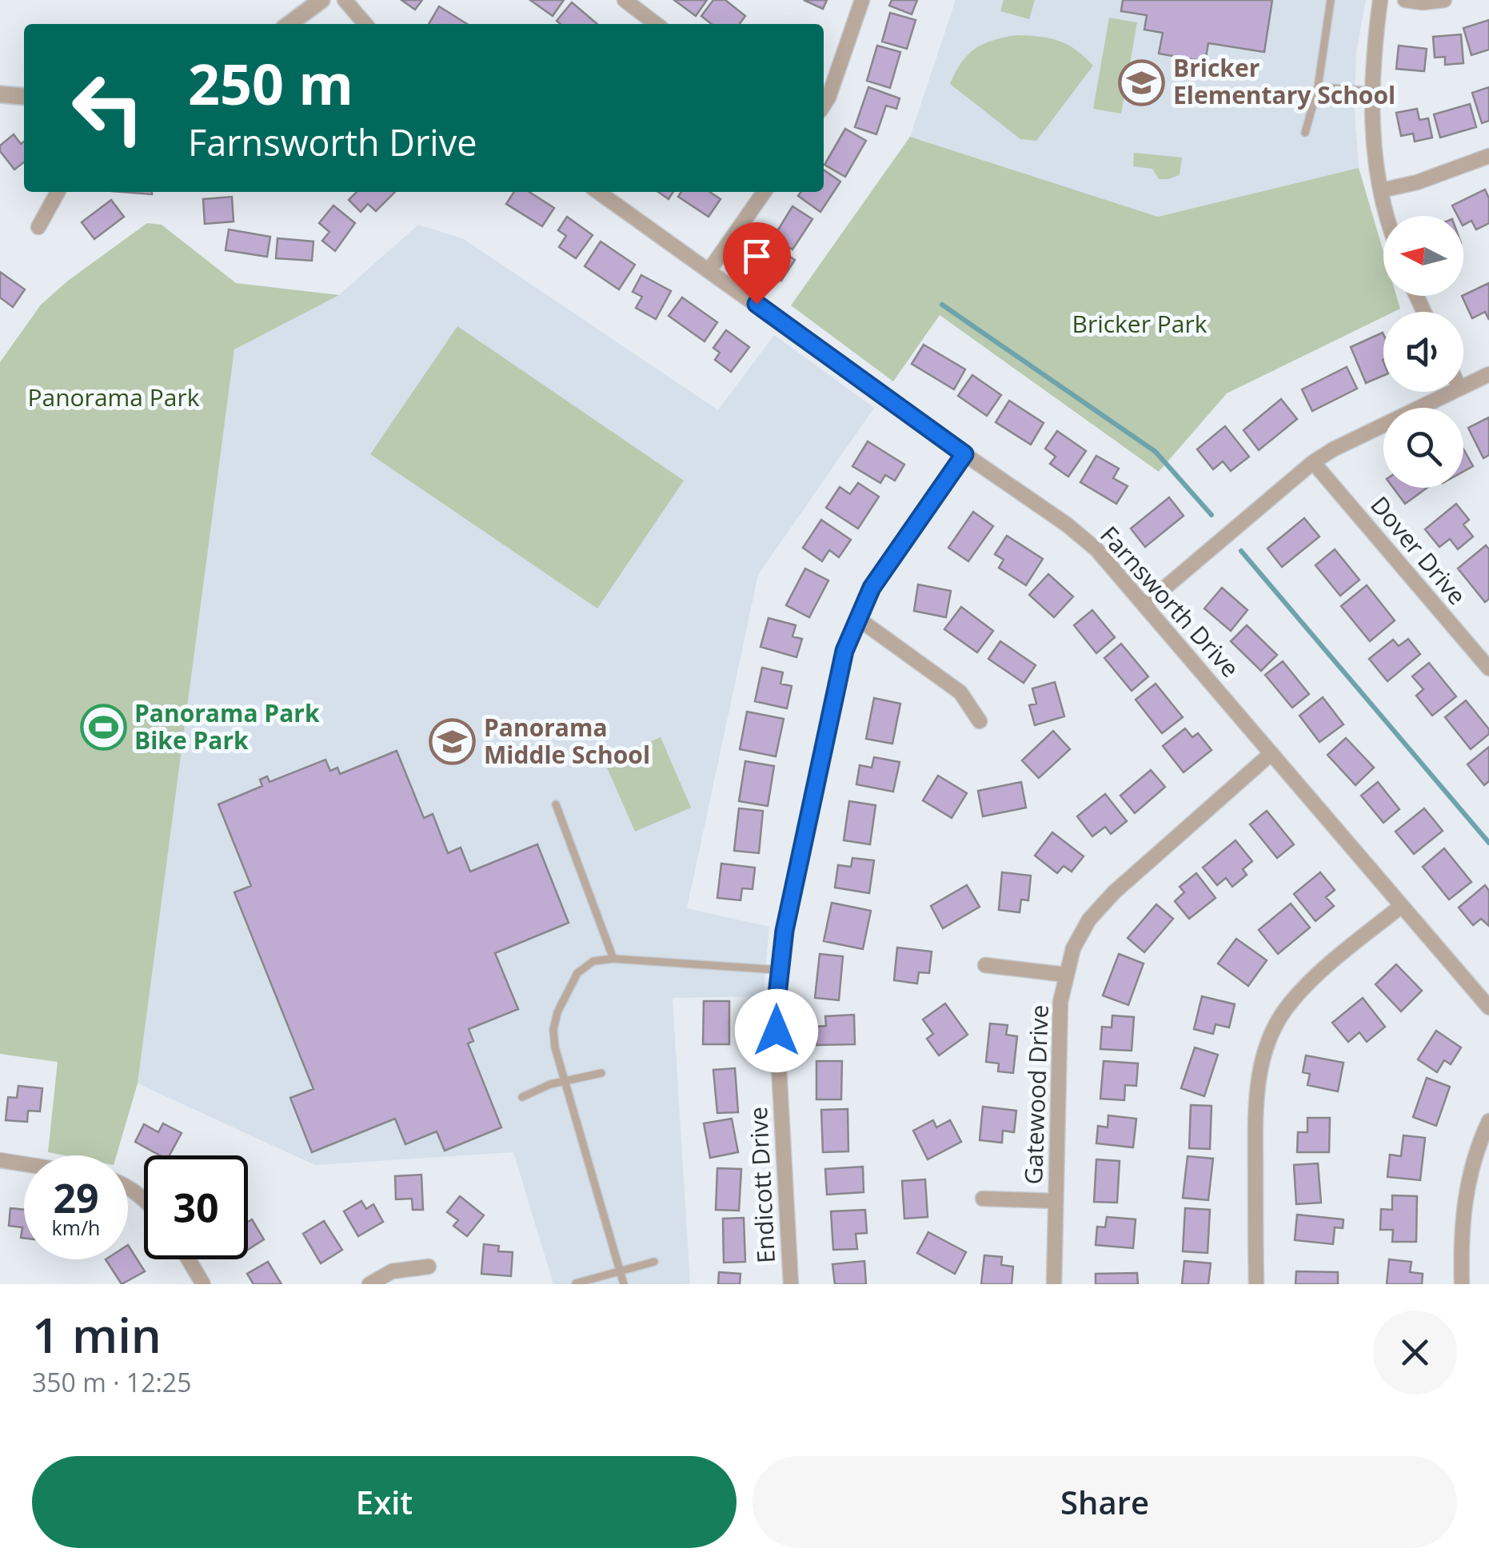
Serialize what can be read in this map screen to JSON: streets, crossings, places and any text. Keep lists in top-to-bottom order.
{
  "streets": {
    "street": [
      "Dover Drive",
      "Farnsworth Drive",
      "Gatewood Drive",
      "Endicott Drive"
    ]
  },
  "crossings": [
    ["Farnsworth Drive", "Gatewood Drive"],
    ["Farnsworth Drive", "Endicott Drive"]
  ],
  "parks": ["Bricker Park", "Panorama Park"],
  "places": {
    "school or university": ["Bricker Elementary School", "Panorama Middle School"],
    "sports": ["Panorama Park Bike Park"]
  },
  "north": "left",
  "page": {
    "turn": ["250 m", "Farnsworth Drive"],
    "speed": "29 km/h",
    "limit": "30",
    "heading": ["1 min", "350 m · 12:25"],
    "buttons": ["Exit", "Share"]
  }
}
